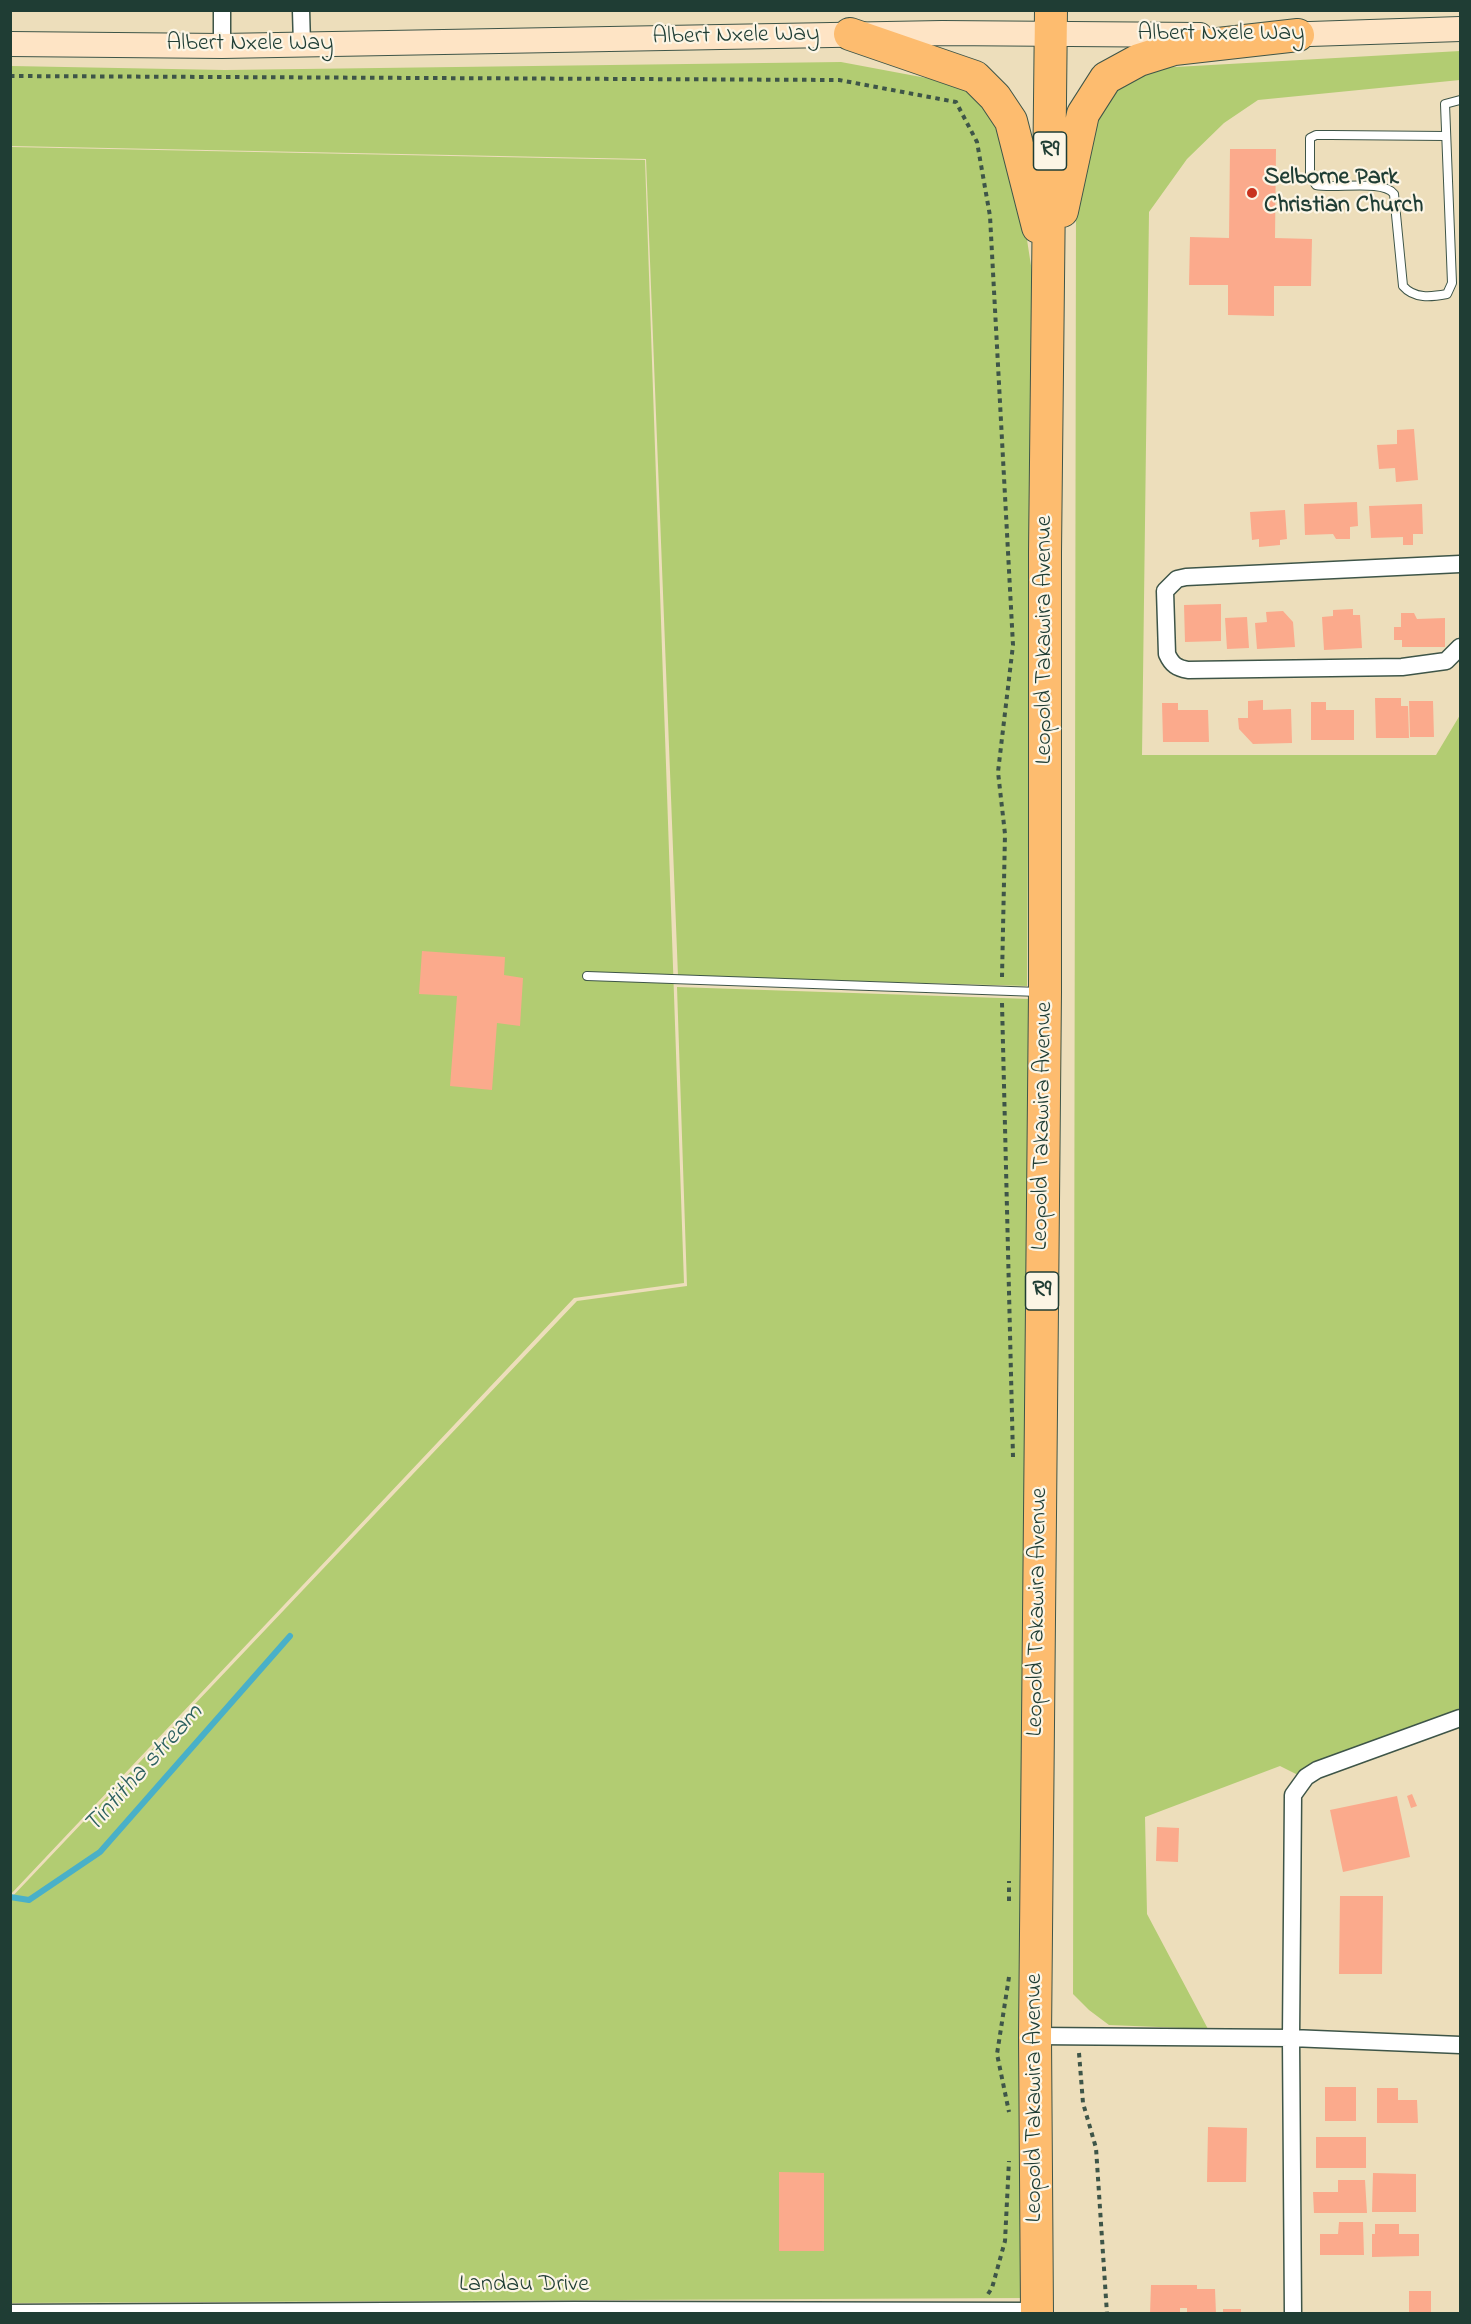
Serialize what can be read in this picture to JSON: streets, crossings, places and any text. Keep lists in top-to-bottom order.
{
  "streets": {
    "highway": ["R9", "Leopold Takawira Avenue"],
    "main road": ["Albert Nxele Way"],
    "street": ["Landau Drive"]
  },
  "crossings": [
    ["Albert Nxele Way", "Leopold Takawira Avenue"],
    ["Leopold Takawira Avenue", "Landau Drive"]
  ],
  "water": ["Tintitha stream"],
  "places": ["Selborne Park Christian Church"]
}
